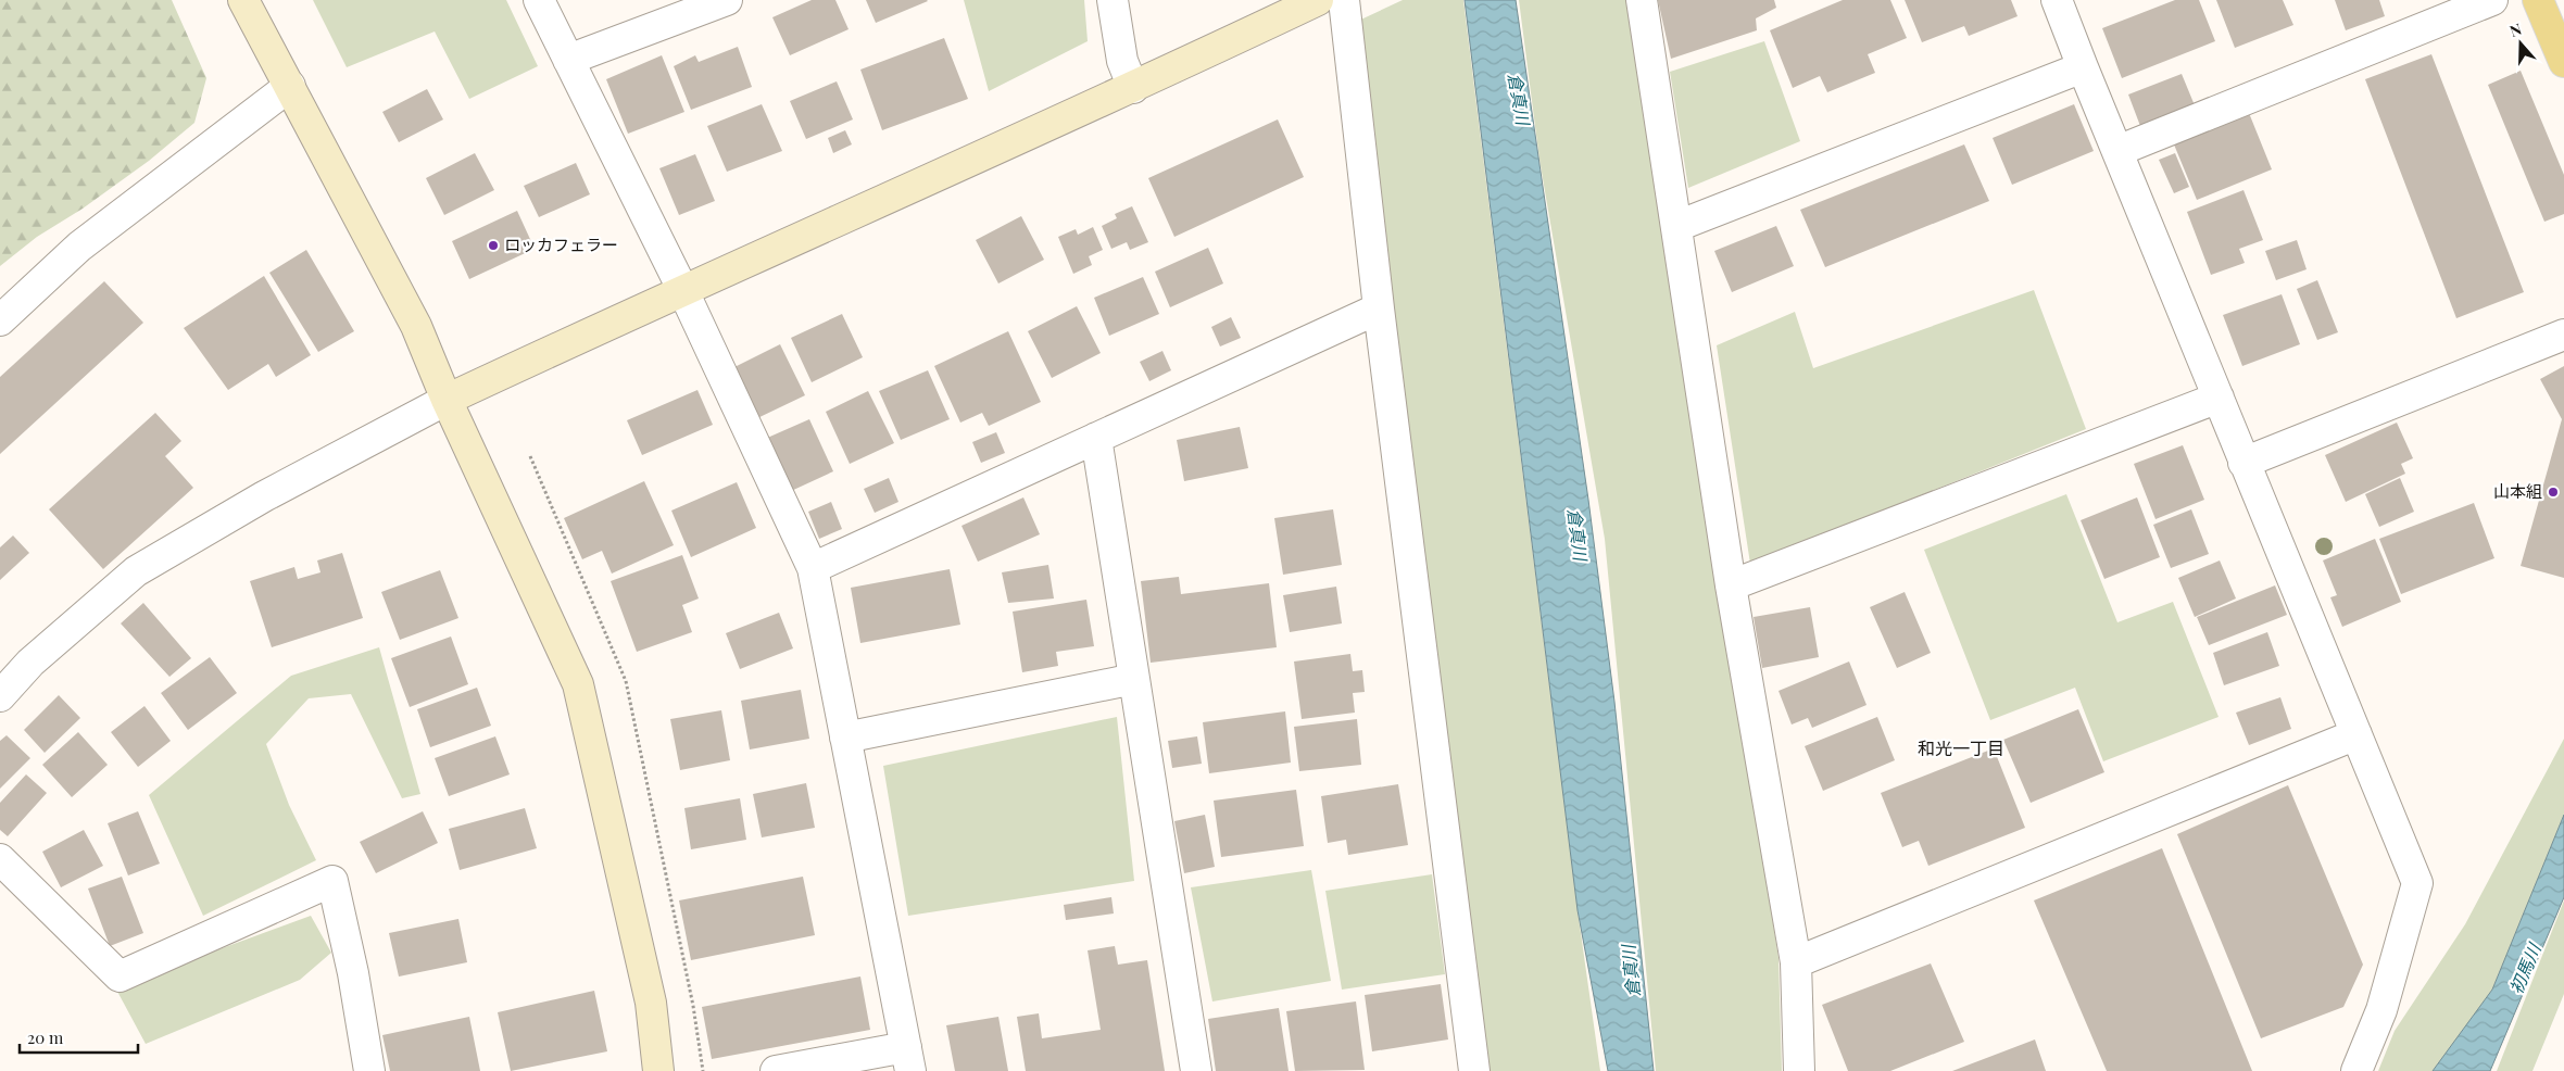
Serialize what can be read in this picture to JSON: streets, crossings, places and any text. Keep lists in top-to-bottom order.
{
  "districts": ["和光一丁目"],
  "water": ["倉真川", "初馬川"],
  "places": ["ロッカフェラー", "山本組"],
  "scale_bar": "20 m",
  "north": "top"
}
